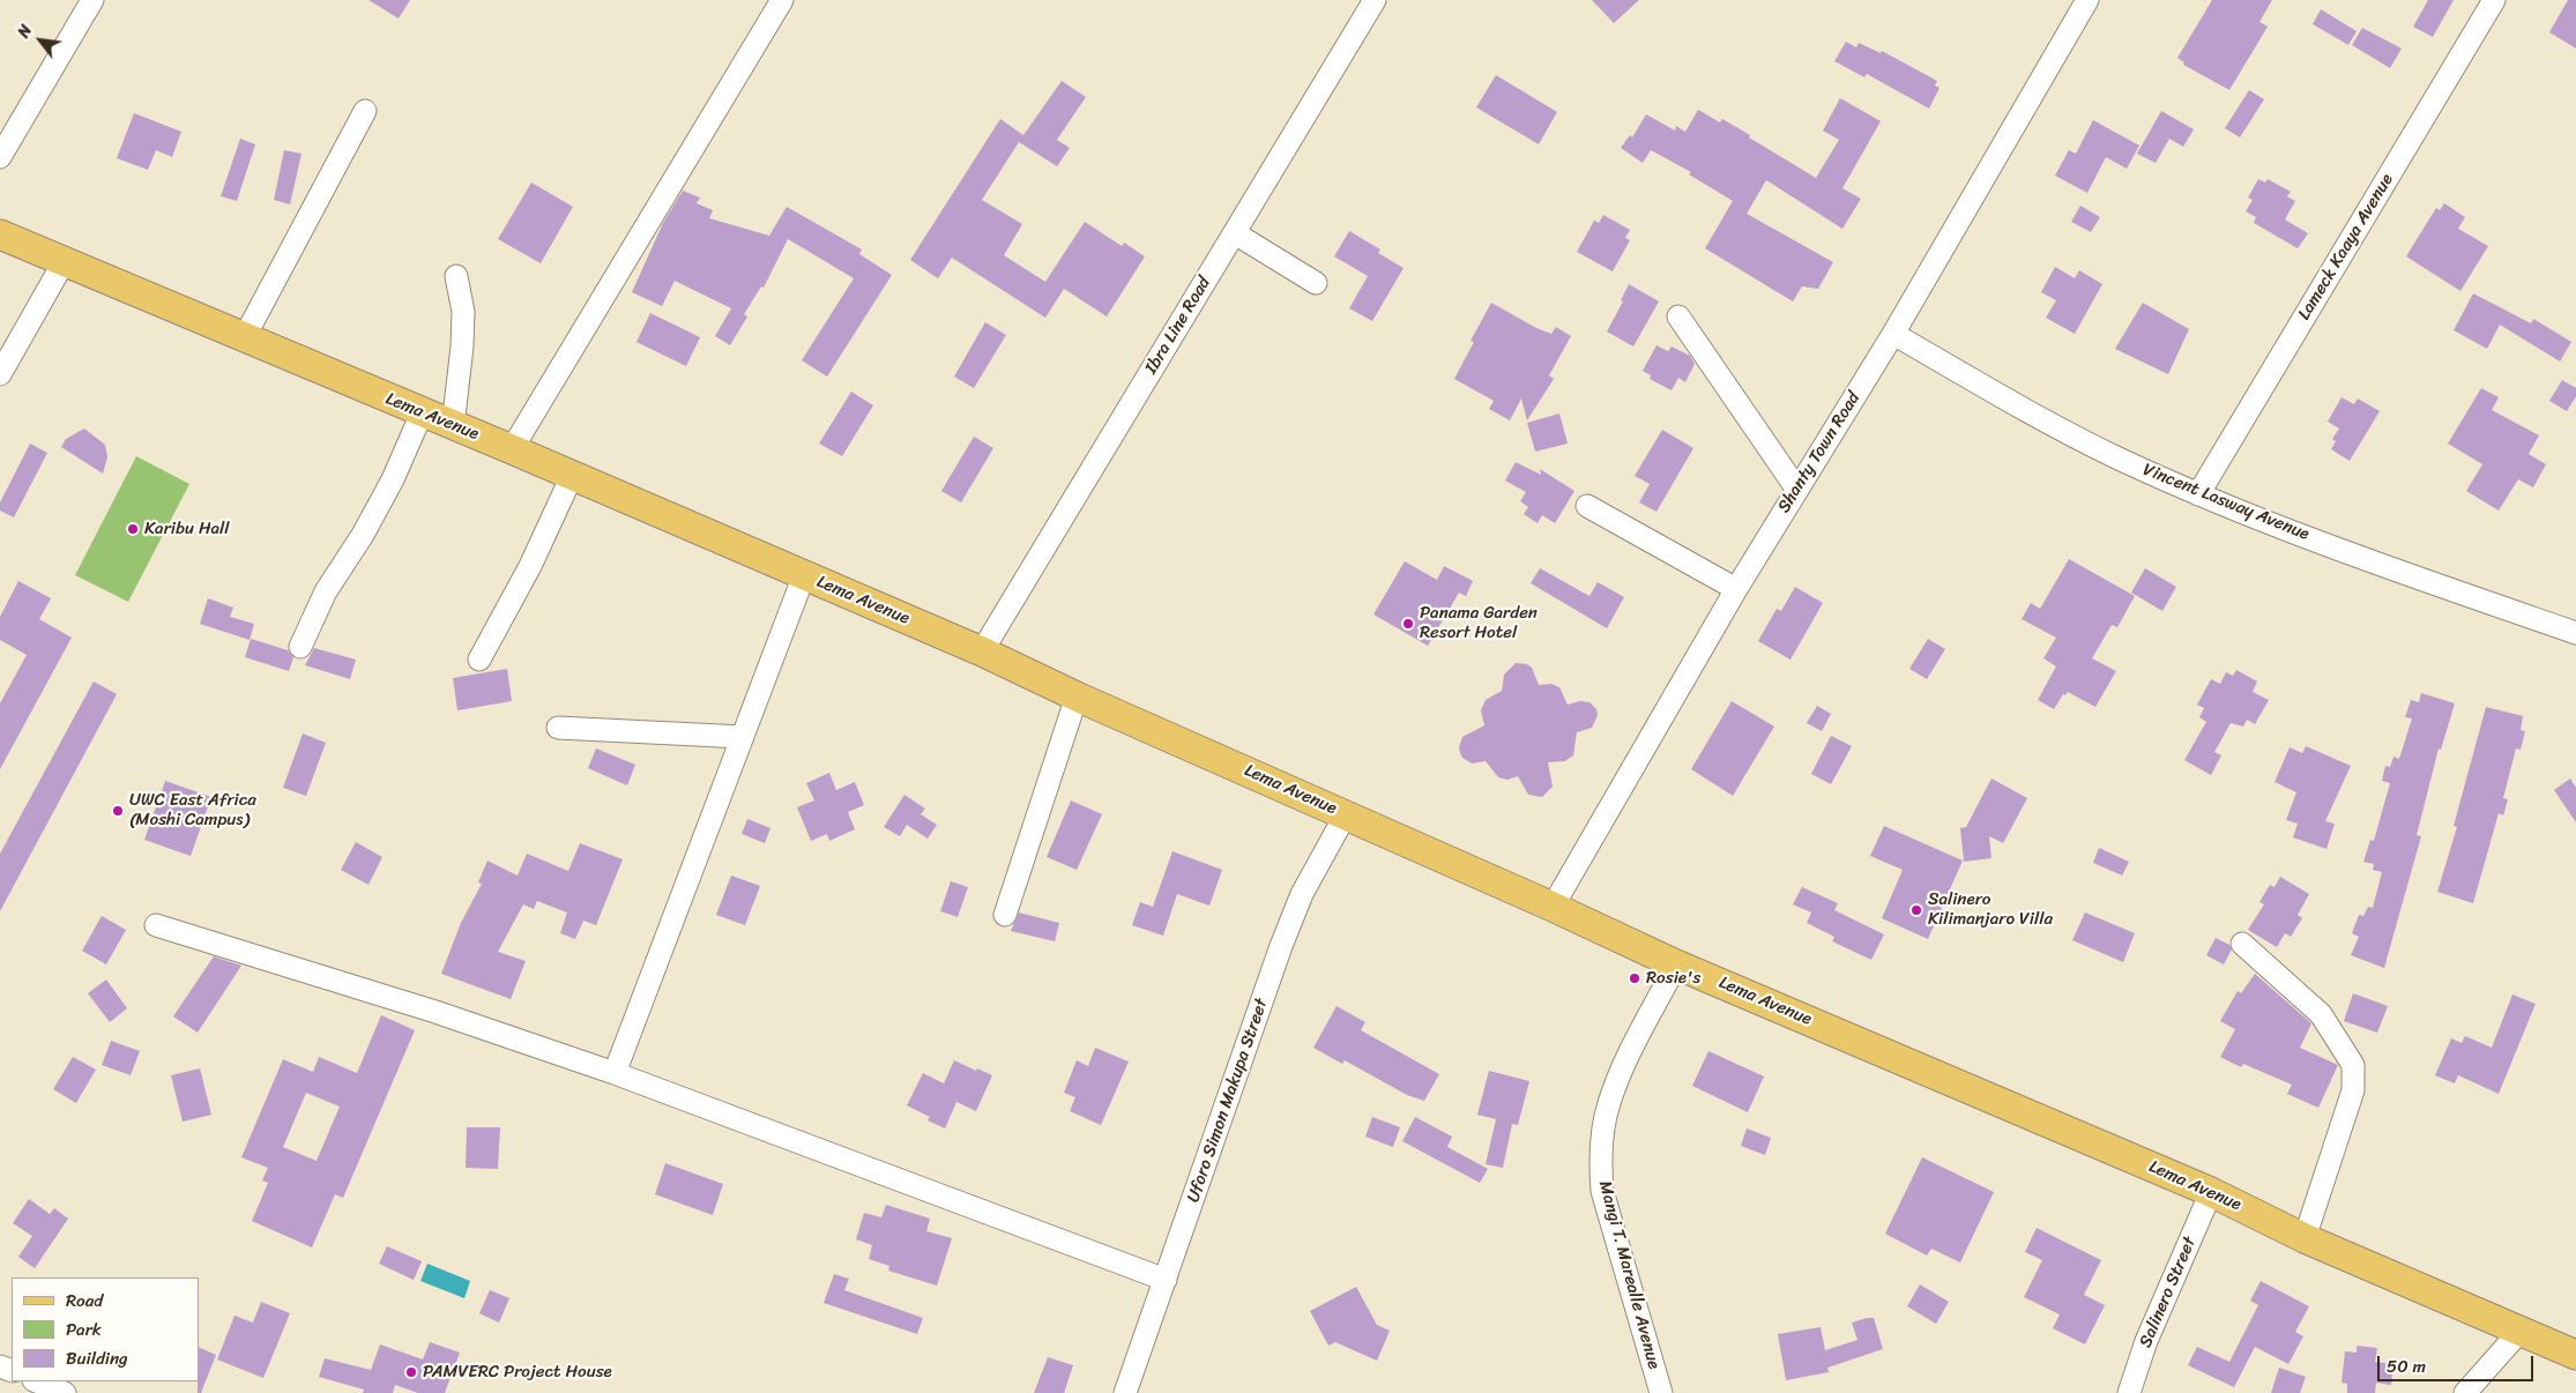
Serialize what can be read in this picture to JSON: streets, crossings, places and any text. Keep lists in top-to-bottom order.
{
  "streets": {
    "main road": ["Lema Avenue"],
    "street": [
      "Lameck Kaaya Avenue",
      "Ibra Line Road",
      "Shanty Town Road",
      "Vincent Lasway Avenue",
      "Uforo Simon Makupa Street",
      "Mangi T. Marealle Avenue",
      "Salinero Street"
    ]
  },
  "crossings": [
    ["Lameck Kaaya Avenue", "Vincent Lasway Avenue"],
    ["Ibra Line Road", "Lema Avenue"],
    ["Lema Avenue", "Shanty Town Road"],
    ["Lema Avenue", "Uforo Simon Makupa Street"],
    ["Lema Avenue", "Mangi T. Marealle Avenue"],
    ["Lema Avenue", "Salinero Street"],
    ["Shanty Town Road", "Vincent Lasway Avenue"]
  ],
  "places": [
    "Karibu Hall",
    "Panama Garden Resort Hotel",
    "UWC East Africa (Moshi Campus)",
    "Salinero Kilimanjaro Villa",
    "Rosie's",
    "PAMVERC Project House"
  ],
  "legend": ["Road", "Park", "Building"],
  "scale_bar": "50 m",
  "north": "top left"
}
